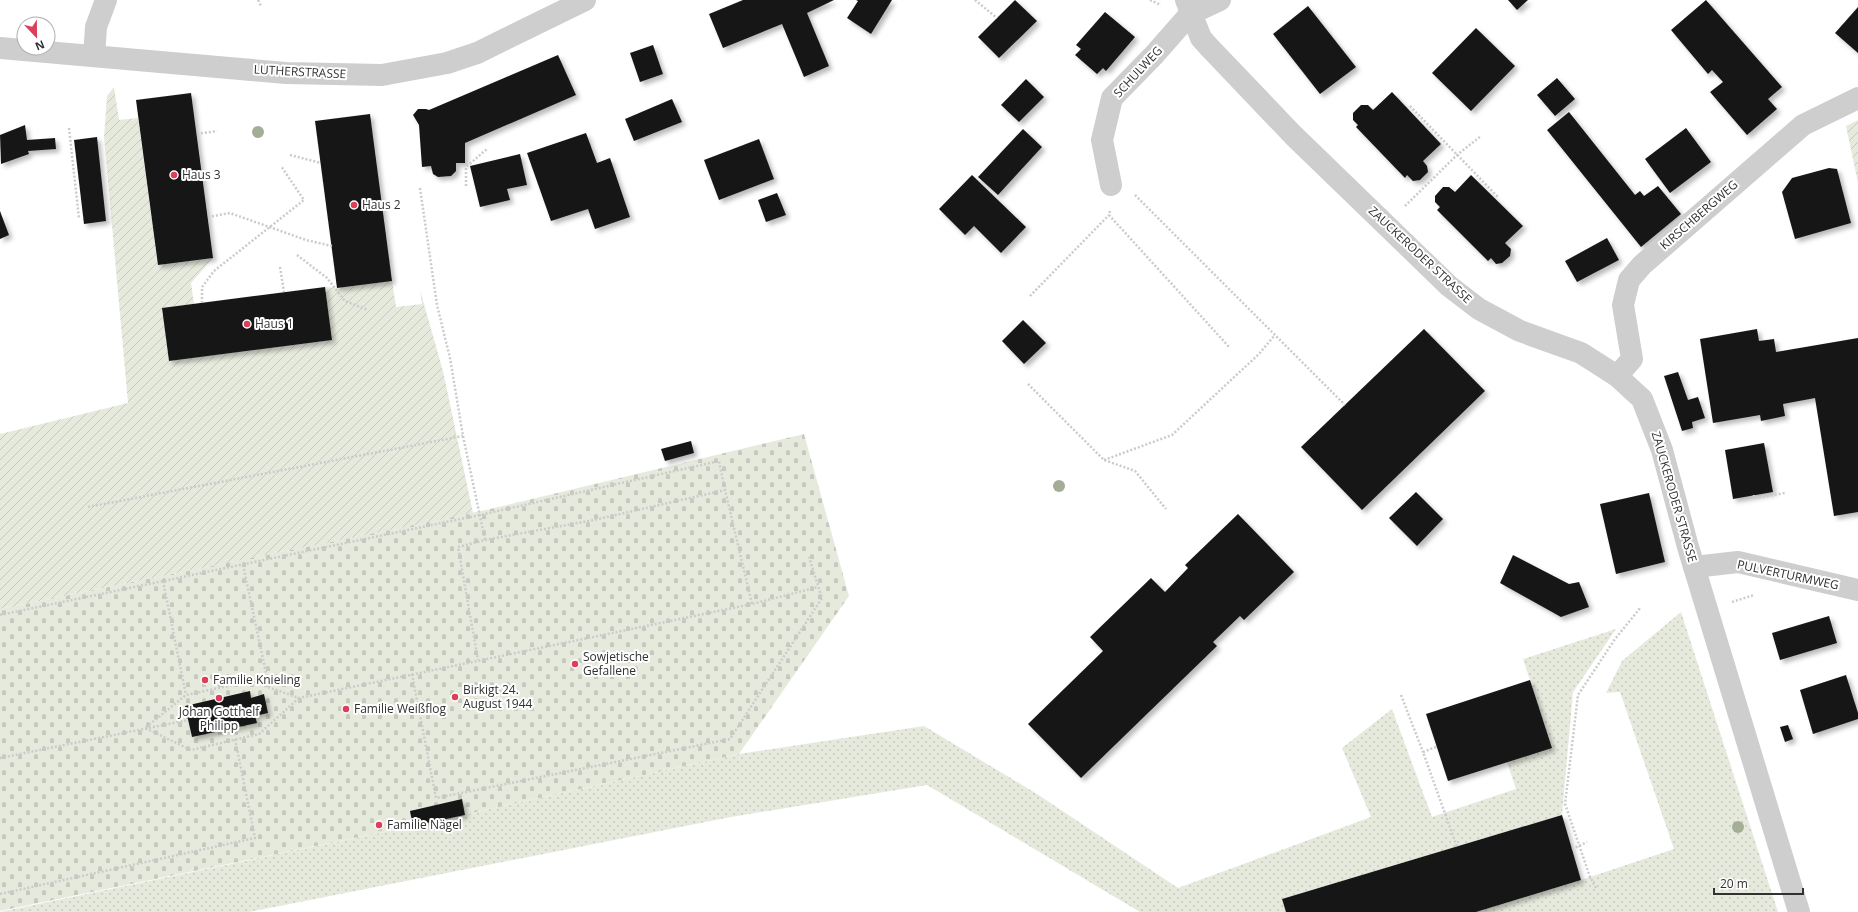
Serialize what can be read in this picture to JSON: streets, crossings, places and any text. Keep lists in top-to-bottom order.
{
  "streets": {
    "street": [
      "LUTHERSTRASSE",
      "SCHULWEG",
      "KIRSCHBERGWEG",
      "ZAUCKERODER STRASSE",
      "PULVERTURMWEG"
    ]
  },
  "crossings": [
    ["SCHULWEG", "ZAUCKERODER STRASSE"],
    ["KIRSCHBERGWEG", "ZAUCKERODER STRASSE"],
    ["ZAUCKERODER STRASSE", "PULVERTURMWEG"]
  ],
  "places": [
    "Haus 3",
    "Haus 2",
    "Haus 1",
    "Sowjetische Gefallene",
    "Familie Knieling",
    "Birkigt 24. August 1944",
    "Johan Gotthelf Philipp",
    "Familie Weißflog",
    "Familie Nägel"
  ],
  "scale_bar": "20 m",
  "north": "bottom"
}
